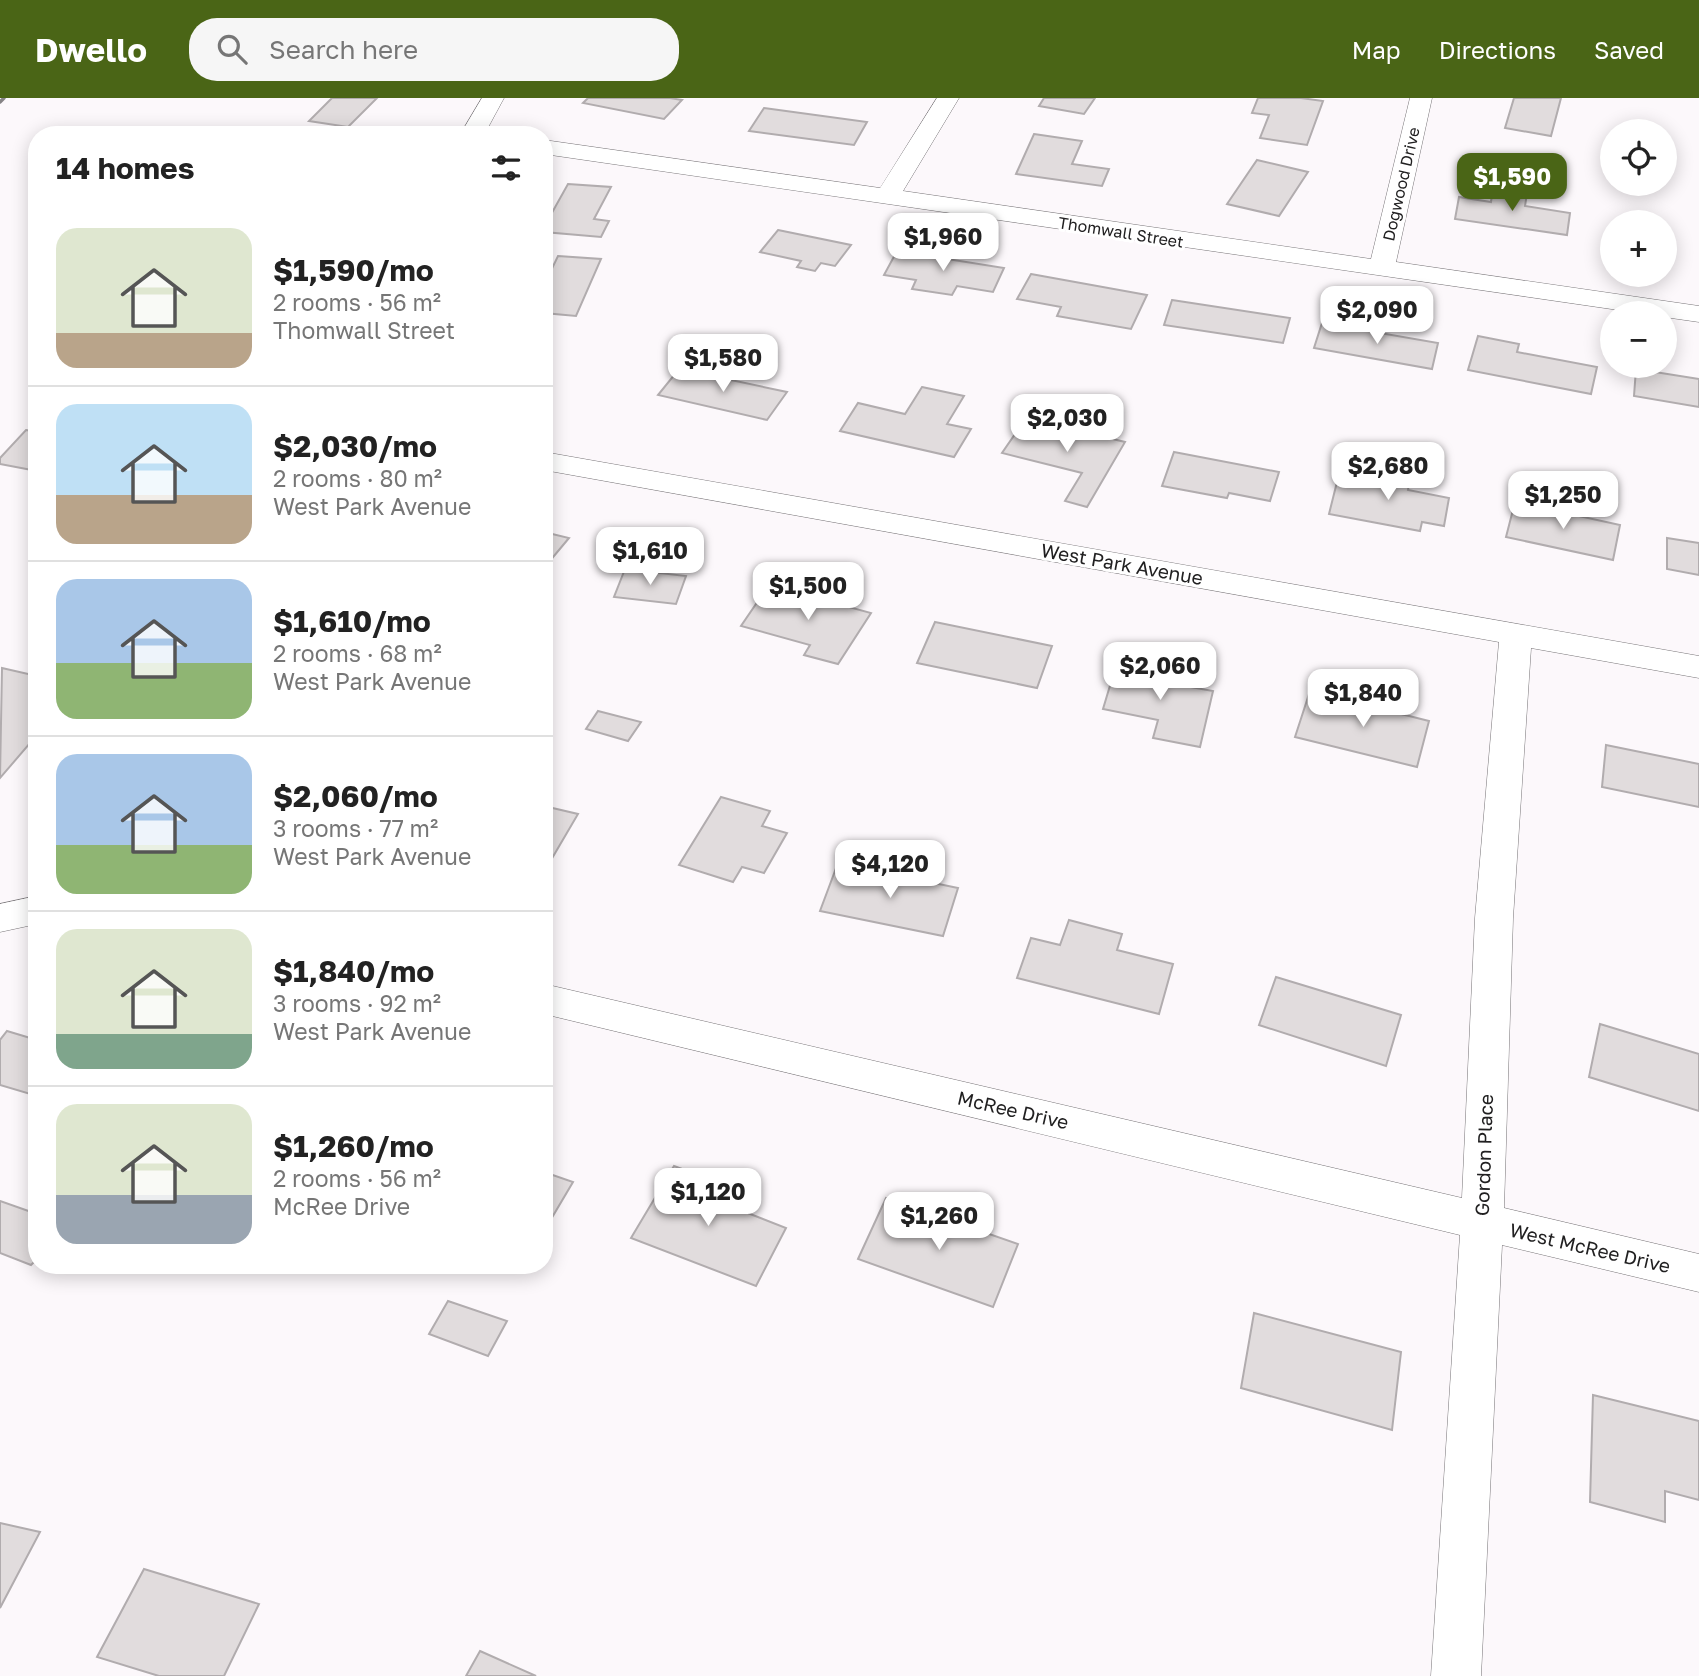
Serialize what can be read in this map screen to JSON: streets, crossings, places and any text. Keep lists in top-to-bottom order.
{
  "streets": {
    "street": [
      "Dogwood Drive",
      "Thomwall Street",
      "West Park Avenue",
      "McRee Drive",
      "Gordon Place",
      "West McRee Drive"
    ]
  },
  "crossings": [
    ["Dogwood Drive", "Thomwall Street"],
    ["West Park Avenue", "Gordon Place"],
    ["McRee Drive", "Gordon Place"],
    ["McRee Drive", "West McRee Drive"],
    ["Gordon Place", "West McRee Drive"]
  ],
  "page": {
    "header": "Dwello",
    "search": "Search here",
    "nav": ["Map", "Directions", "Saved"],
    "map_buttons": ["+", "−"],
    "heading": "14 homes",
    "price": [
      "$1,590",
      "$1,960",
      "$2,090",
      "$1,580",
      "$2,030",
      "$2,680",
      "$1,250",
      "$1,610",
      "$1,500",
      "$2,060",
      "$1,840",
      "$4,120",
      "$1,120",
      "$1,260"
    ],
    "list": [
      {
        "name": "$1,590/mo",
        "note": "2 rooms · 56 m² · Thomwall Street"
      },
      {
        "name": "$2,030/mo",
        "note": "2 rooms · 80 m² · West Park Avenue"
      },
      {
        "name": "$1,610/mo",
        "note": "2 rooms · 68 m² · West Park Avenue"
      },
      {
        "name": "$2,060/mo",
        "note": "3 rooms · 77 m² · West Park Avenue"
      },
      {
        "name": "$1,840/mo",
        "note": "3 rooms · 92 m² · West Park Avenue"
      },
      {
        "name": "$1,260/mo",
        "note": "2 rooms · 56 m² · McRee Drive"
      }
    ]
  }
}
